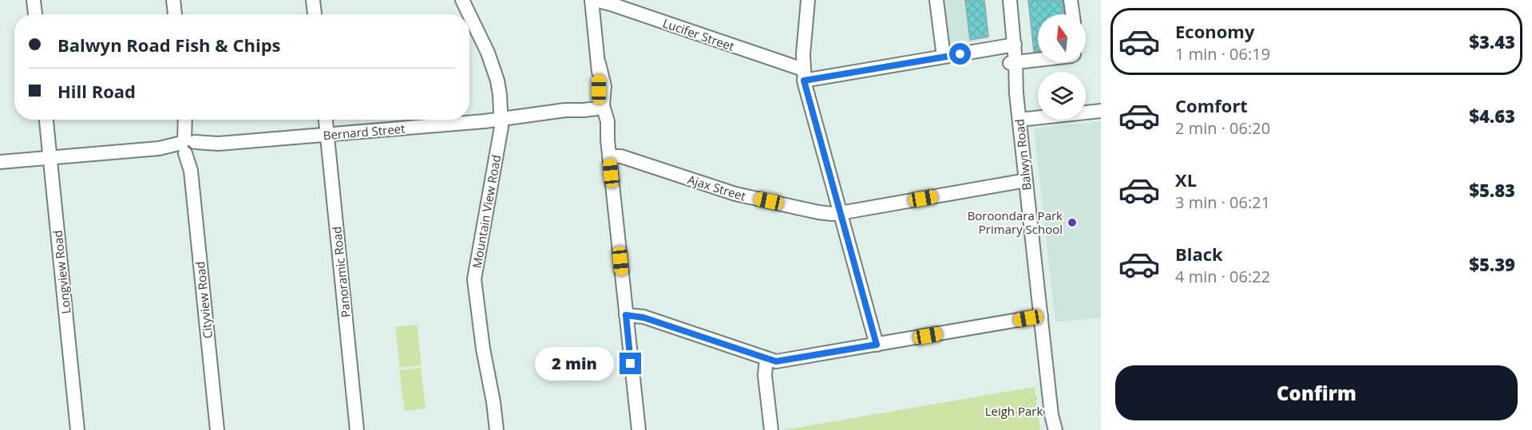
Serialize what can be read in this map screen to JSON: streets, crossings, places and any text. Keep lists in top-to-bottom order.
{
  "streets": {
    "street": [
      "Lucifer Street",
      "Bernard Street",
      "Balwyn Road",
      "Ajax Street",
      "Mountain View Road",
      "Longview Road",
      "Panoramic Road",
      "Cityview Road"
    ]
  },
  "crossings": [
    ["Lucifer Street", "Balwyn Road"],
    ["Bernard Street", "Mountain View Road"],
    ["Bernard Street", "Longview Road"],
    ["Bernard Street", "Panoramic Road"],
    ["Bernard Street", "Cityview Road"],
    ["Balwyn Road", "Ajax Street"]
  ],
  "parks": ["Leigh Park"],
  "places": ["Boroondara Park Primary School"],
  "north": "top",
  "page": {
    "list": [
      {
        "name": "Economy",
        "note": "1 min · 06:19",
        "value": "$3.43"
      },
      {
        "name": "Comfort",
        "note": "2 min · 06:20",
        "value": "$4.63"
      },
      {
        "name": "XL",
        "note": "3 min · 06:21",
        "value": "$5.83"
      },
      {
        "name": "Black",
        "note": "4 min · 06:22",
        "value": "$5.39"
      }
    ],
    "banner": ["Balwyn Road Fish & Chips", "Hill Road"],
    "bubble": "2 min",
    "buttons": "Confirm"
  }
}
